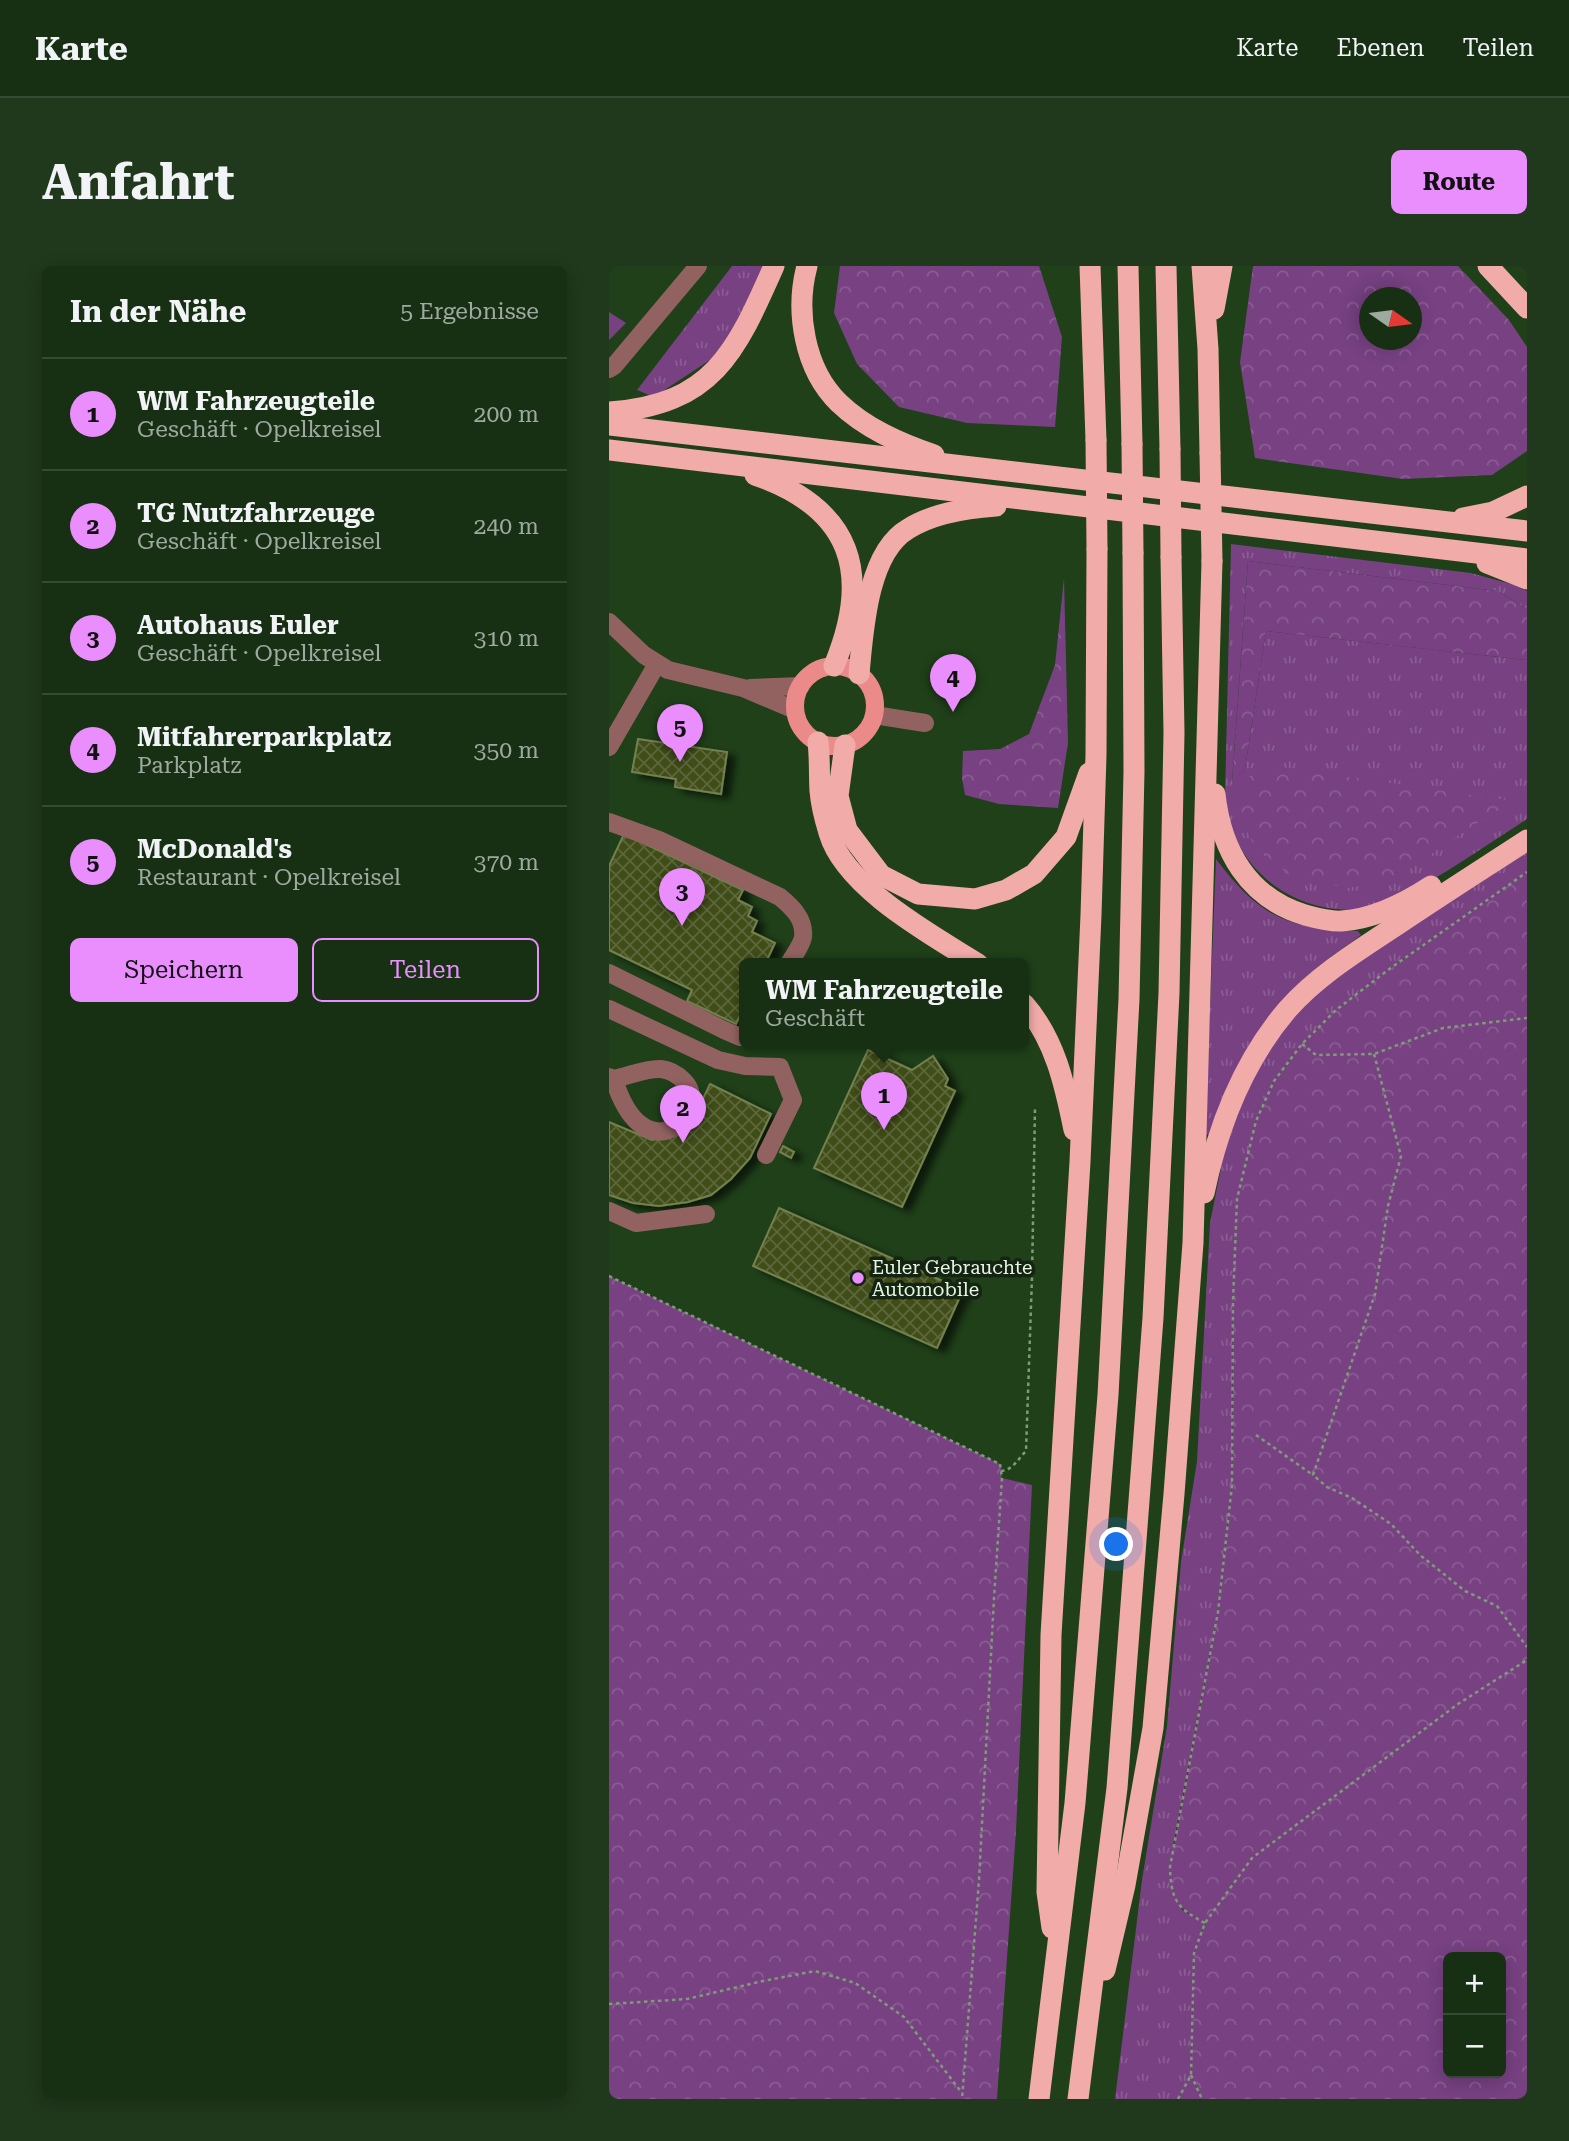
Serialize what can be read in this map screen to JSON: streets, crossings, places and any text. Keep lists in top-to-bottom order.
{
  "places": ["Euler Gebrauchte Automobile"],
  "north": "right",
  "page": {
    "header": "Karte",
    "nav": ["Karte", "Ebenen", "Teilen"],
    "buttons": [
      "Route",
      ["Speichern", "Teilen"]
    ],
    "title": "Anfahrt",
    "heading": ["In der Nähe", "5 Ergebnisse"],
    "list": [
      {
        "mark": "1",
        "name": "WM Fahrzeugteile",
        "note": "Geschäft · Opelkreisel",
        "value": "200 m"
      },
      {
        "mark": "2",
        "name": "TG Nutzfahrzeuge",
        "note": "Geschäft · Opelkreisel",
        "value": "240 m"
      },
      {
        "mark": "3",
        "name": "Autohaus Euler",
        "note": "Geschäft · Opelkreisel",
        "value": "310 m"
      },
      {
        "mark": "4",
        "name": "Mitfahrerparkplatz",
        "note": "Parkplatz",
        "value": "350 m"
      },
      {
        "mark": "5",
        "name": "McDonald's",
        "note": "Restaurant · Opelkreisel",
        "value": "370 m"
      }
    ],
    "pins": [
      "4",
      "5",
      "3",
      "1",
      "2"
    ],
    "popup": ["WM Fahrzeugteile", "Geschäft"],
    "map_buttons": ["+", "−"]
  }
}
